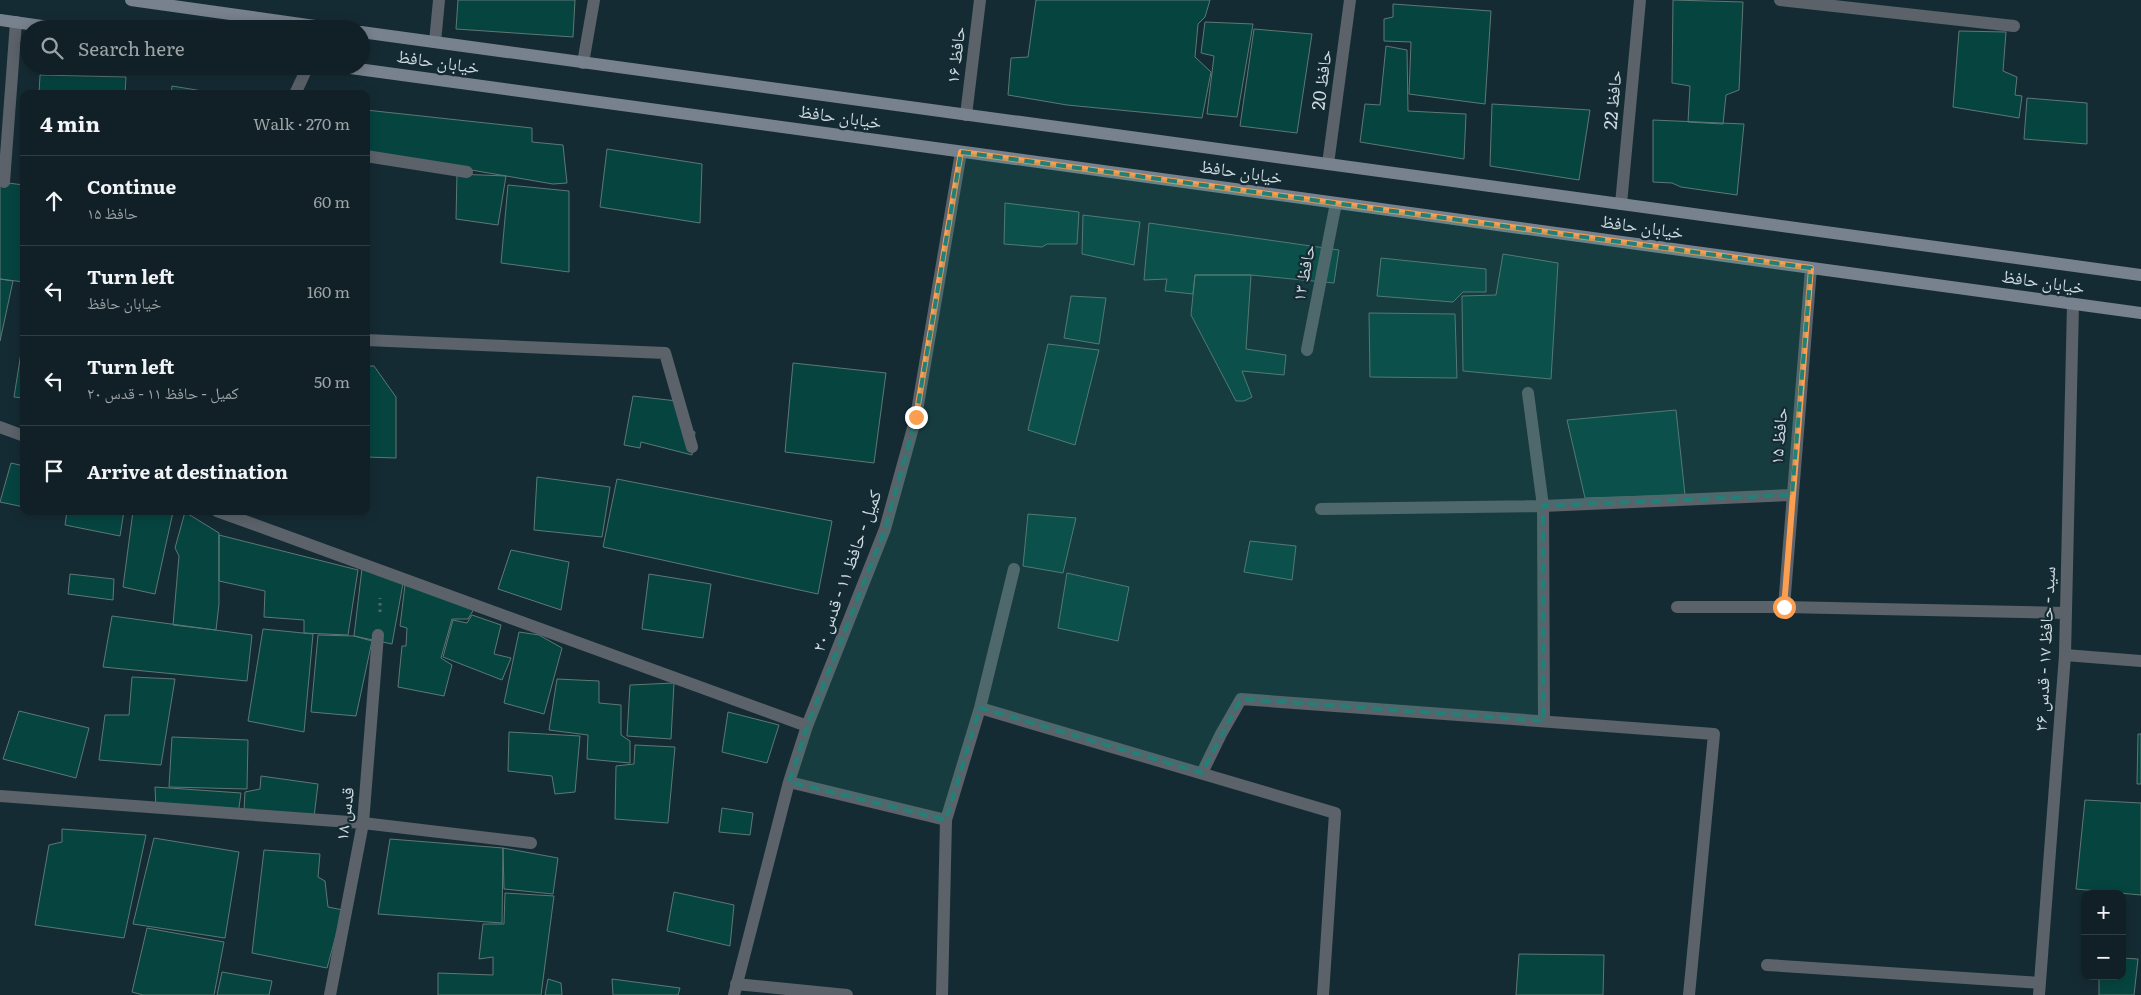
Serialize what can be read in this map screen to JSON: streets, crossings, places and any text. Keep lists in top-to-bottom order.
{
  "streets": {
    "main road": ["خیابان حافظ"],
    "street": [
      "حافظ ۱۶",
      "حافظ 20",
      "حافظ 22",
      "حافظ ۱۳",
      "حافظ ۱۵",
      "کمیل - حافظ ۱۱ - قدس ۲۰",
      "سید - حافظ ۱۷ - قدس ۲۶",
      "قدس ۱۸"
    ]
  },
  "crossings": [
    ["حافظ ۱۶", "خیابان حافظ"],
    ["خیابان حافظ", "حافظ 20"],
    ["خیابان حافظ", "حافظ 22"],
    ["خیابان حافظ", "حافظ ۱۳"],
    ["خیابان حافظ", "حافظ ۱۵"],
    ["خیابان حافظ", "کمیل - حافظ ۱۱ - قدس ۲۰"],
    ["خیابان حافظ", "سید - حافظ ۱۷ - قدس ۲۶"]
  ],
  "page": {
    "search": "Search here",
    "heading": ["4 min", "Walk · 270 m"],
    "list": [
      ["Continue", "حافظ ۱۵", "60 m"],
      ["Turn left", "خیابان حافظ", "160 m"],
      ["Turn left", "کمیل - حافظ ۱۱ - قدس ۲۰", "50 m"],
      "Arrive at destination"
    ],
    "map_buttons": ["+", "−"]
  }
}
